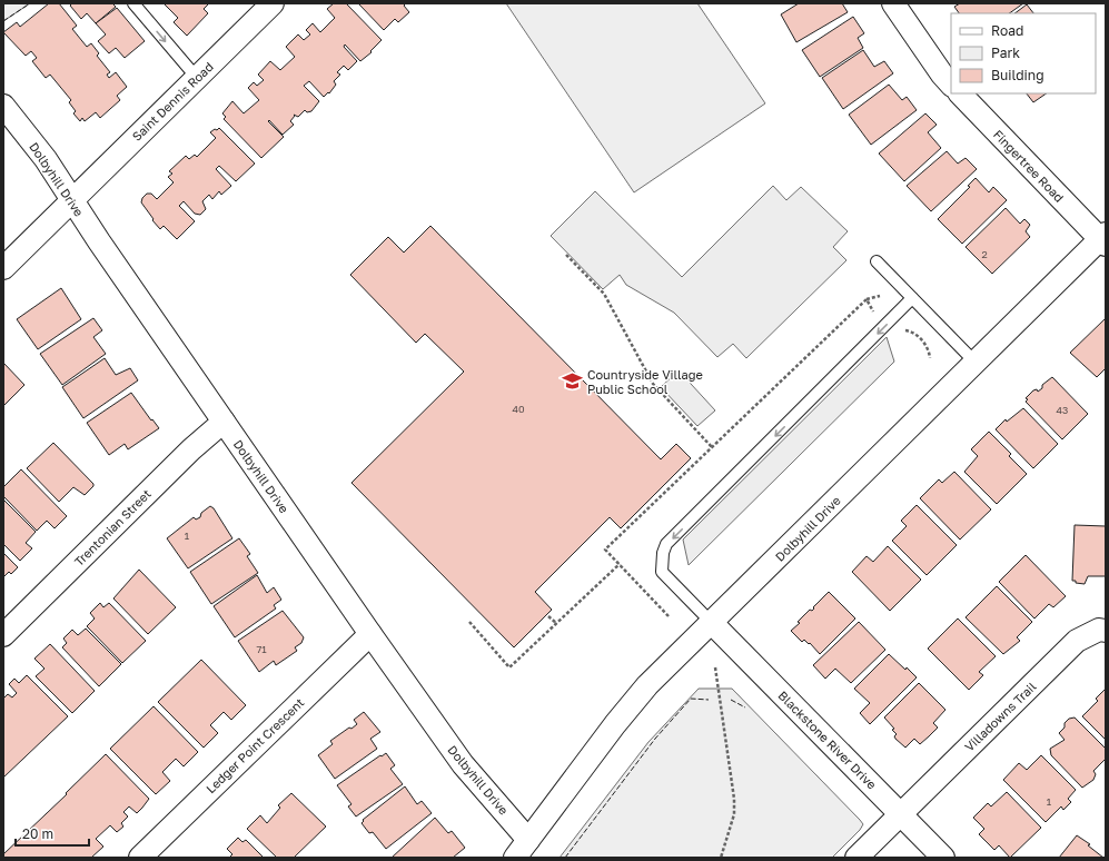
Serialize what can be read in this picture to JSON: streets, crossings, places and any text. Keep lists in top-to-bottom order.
{
  "streets": {
    "street": [
      "Saint Dennis Road",
      "Fingertree Road",
      "Dolbyhill Drive",
      "Trentonian Street",
      "Villadowns Trail",
      "Blackstone River Drive",
      "Ledger Point Crescent"
    ]
  },
  "crossings": [
    ["Saint Dennis Road", "Dolbyhill Drive"],
    ["Fingertree Road", "Dolbyhill Drive"],
    ["Dolbyhill Drive", "Trentonian Street"],
    ["Dolbyhill Drive", "Blackstone River Drive"],
    ["Dolbyhill Drive", "Ledger Point Crescent"],
    ["Villadowns Trail", "Blackstone River Drive"]
  ],
  "places": {
    "school or university": ["Countryside Village Public School"]
  },
  "house_numbers": [
    "2",
    "40",
    "43",
    "1",
    "71",
    "1"
  ],
  "legend": ["Road", "Park", "Building"],
  "scale_bar": "20 m"
}
